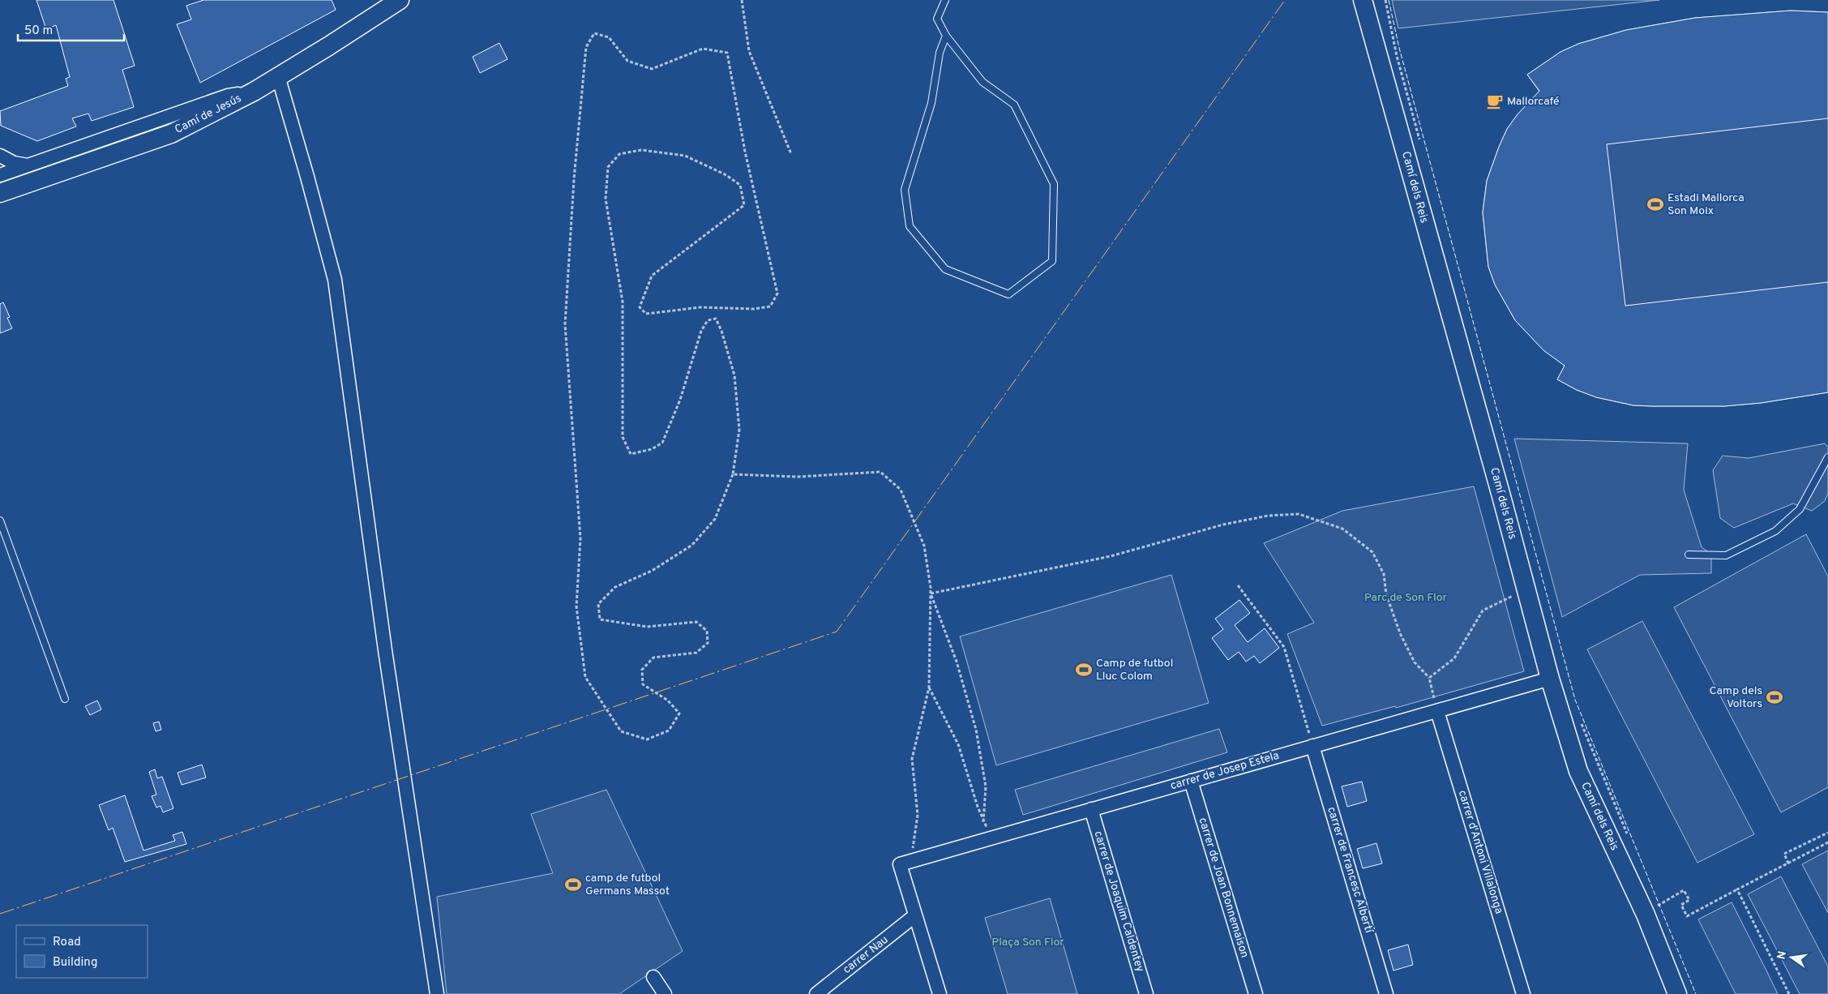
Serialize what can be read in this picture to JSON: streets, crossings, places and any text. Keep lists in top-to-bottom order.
{
  "streets": {
    "street": [
      "Camí de Jesús",
      "Camí dels Reis",
      "carrer de Josep Estela",
      "carrer d'Antoni Villalonga",
      "carrer de Francesc Albertí",
      "carrer de Joan Bonnemaison",
      "carrer de Joaquim Caldentey",
      "carrer Nau"
    ]
  },
  "crossings": [
    ["Camí dels Reis", "carrer de Josep Estela"],
    ["carrer de Josep Estela", "carrer d'Antoni Villalonga"],
    ["carrer de Josep Estela", "carrer de Francesc Albertí"],
    ["carrer de Josep Estela", "carrer de Joan Bonnemaison"],
    ["carrer de Josep Estela", "carrer de Joaquim Caldentey"]
  ],
  "parks": ["Parc de Son Flor", "Plaça Son Flor"],
  "places": {
    "cafe": ["Mallorcafé"],
    "sports": [
      "Estadi Mallorca Son Moix",
      "Camp de futbol Lluc Colom",
      "Camp dels Voltors",
      "camp de futbol Germans Massot"
    ]
  },
  "legend": ["Road", "Building"],
  "scale_bar": "50 m",
  "north": "left"
}
